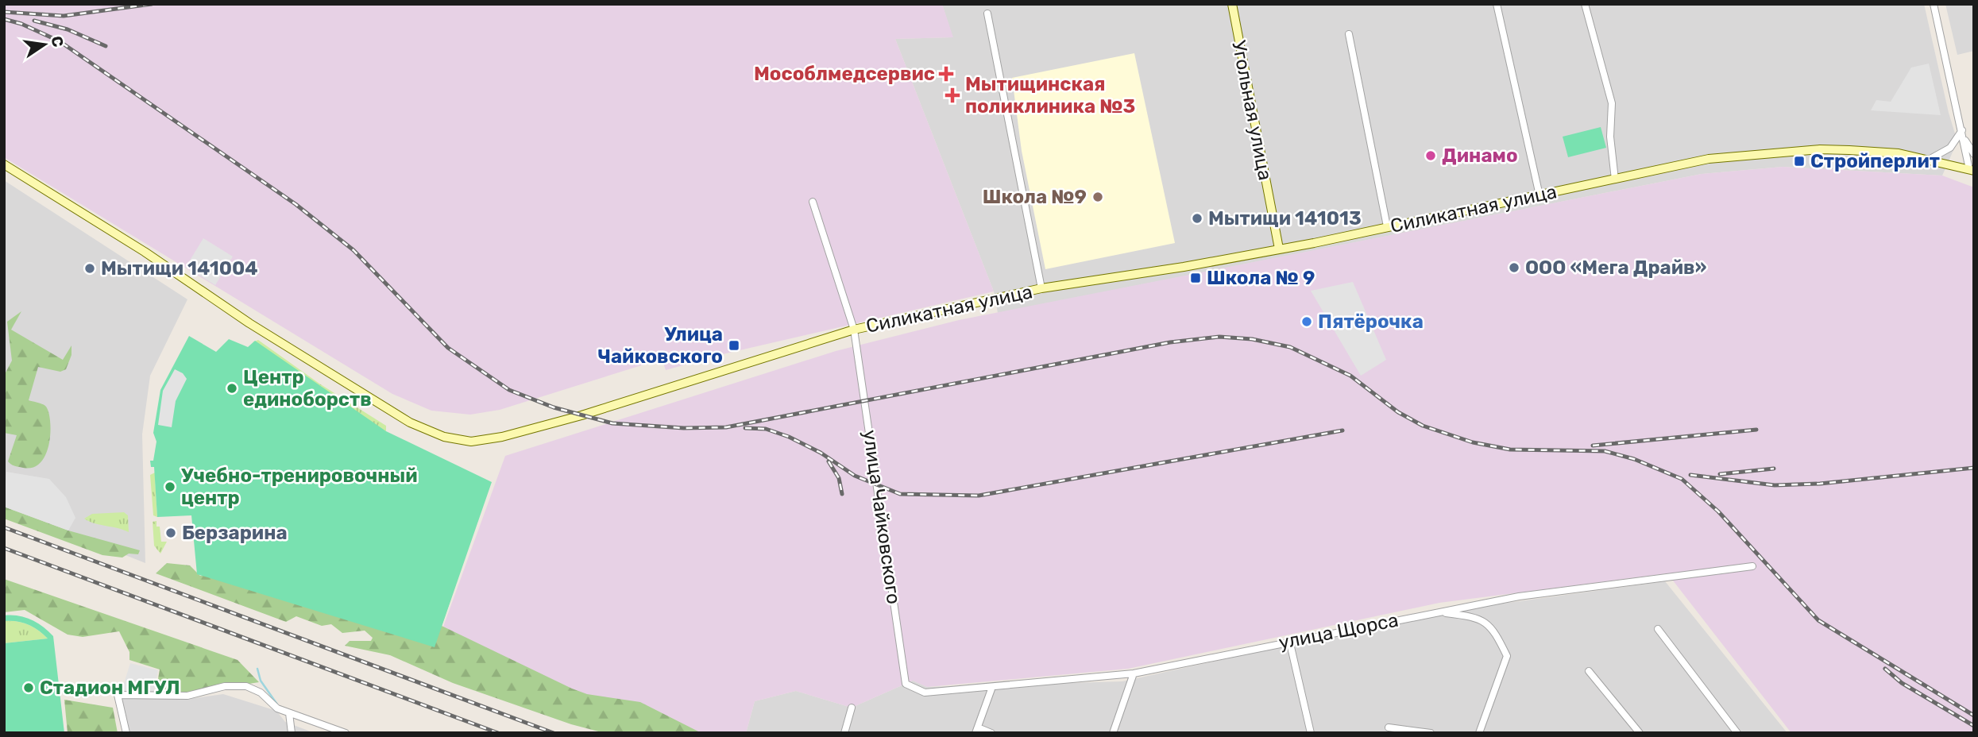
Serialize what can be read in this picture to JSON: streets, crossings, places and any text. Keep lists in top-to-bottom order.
{
  "streets": {
    "street": [
      "Угольная улица",
      "Силикатная улица",
      "улица Чайковского",
      "улица Щорса"
    ]
  },
  "crossings": [
    ["Угольная улица", "Силикатная улица"],
    ["Силикатная улица", "улица Чайковского"],
    ["улица Чайковского", "улица Щорса"]
  ],
  "places": {
    "health": ["Мособлмедсервис", "Мытищинская поликлиника №3"],
    "other": [
      "Динамо",
      "Школа №9",
      "Мытищи 141013",
      "ООО «Мега Драйв»",
      "Мытищи 141004",
      "Пятёрочка",
      "Центр единоборств",
      "Учебно-тренировочный центр",
      "Берзарина",
      "Стадион МГУЛ"
    ],
    "transit": ["Стройперлит", "Школа № 9", "Улица Чайковского"]
  },
  "north": "right"
}
